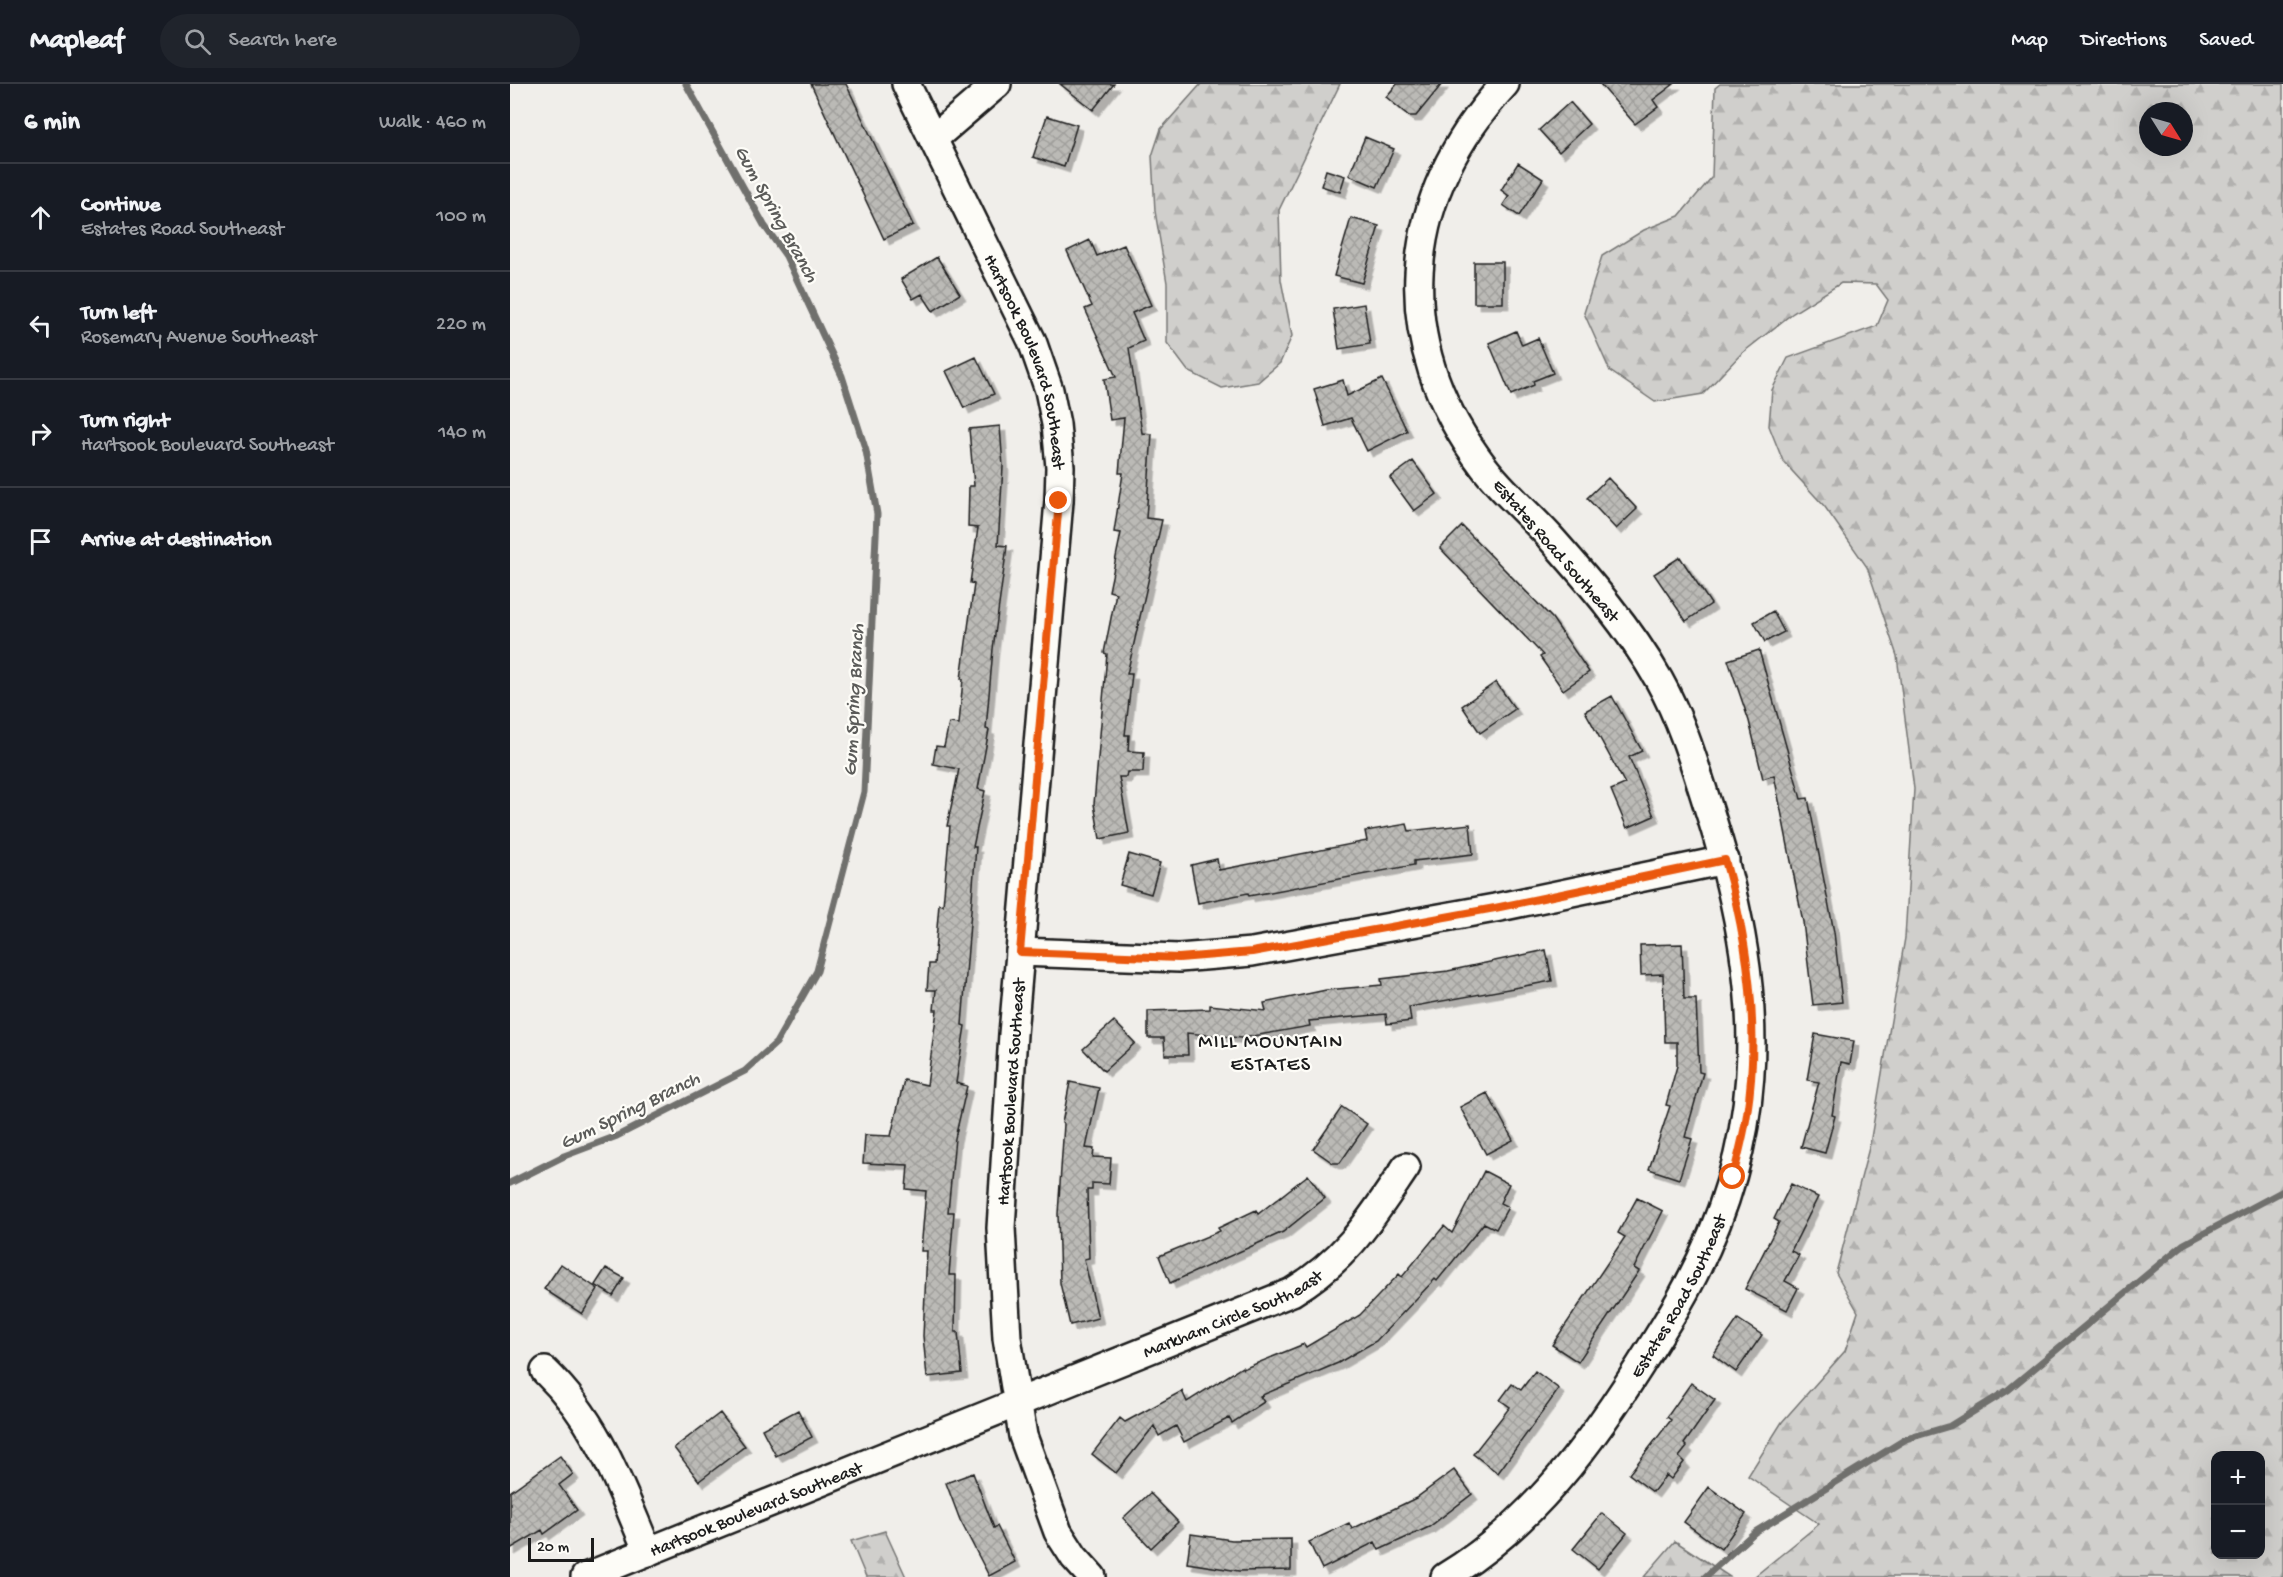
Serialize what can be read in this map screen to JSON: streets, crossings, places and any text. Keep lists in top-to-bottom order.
{
  "streets": {
    "street": ["Hartsook Boulevard Southeast", "Estates Road Southeast", "Markham Circle Southeast"]
  },
  "crossings": [
    ["Hartsook Boulevard Southeast", "Markham Circle Southeast"]
  ],
  "districts": ["MILL MOUNTAIN ESTATES"],
  "water": ["Gum Spring Branch"],
  "scale_bar": "20 m",
  "north": "bottom right",
  "page": {
    "header": "Mapleaf",
    "search": "Search here",
    "nav": ["Map", "Directions", "Saved"],
    "heading": ["6 min", "Walk · 460 m"],
    "list": [
      ["Continue", "Estates Road Southeast", "100 m"],
      ["Turn left", "Rosemary Avenue Southeast", "220 m"],
      ["Turn right", "Hartsook Boulevard Southeast", "140 m"],
      "Arrive at destination"
    ],
    "map_buttons": ["+", "−"],
    "scale": "20 m"
  }
}
